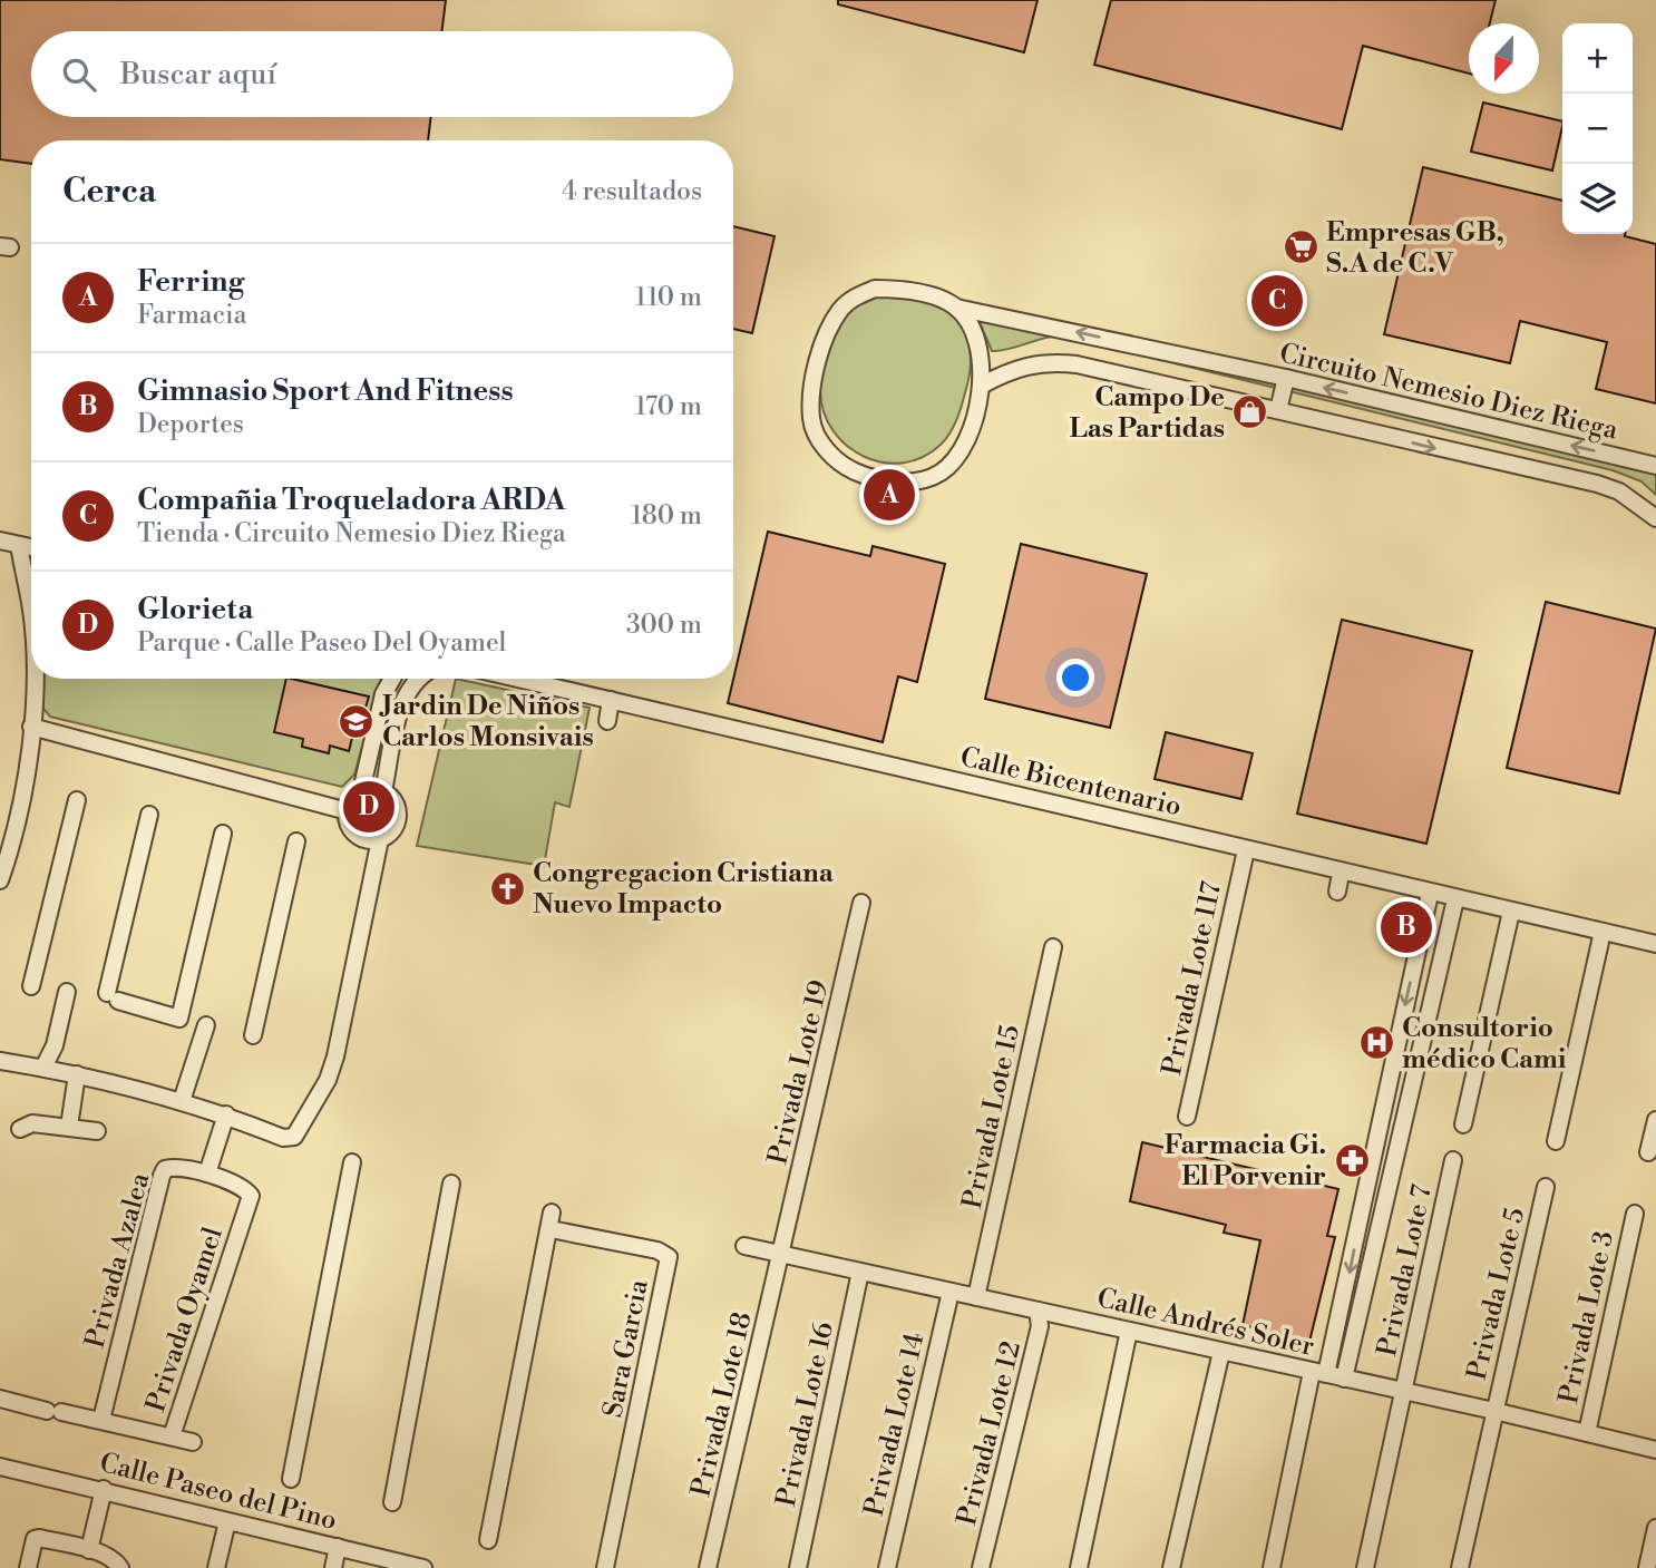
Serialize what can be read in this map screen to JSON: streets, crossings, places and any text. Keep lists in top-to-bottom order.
{
  "streets": {
    "street": [
      "Circuito Nemesio Diez Riega",
      "Calle Bicentenario",
      "Privada Lote 117",
      "Privada Lote 19",
      "Privada Lote 15",
      "Privada Azalea",
      "Privada Lote 7",
      "Privada Lote 5",
      "Privada Lote 3",
      "Privada Oyamel",
      "Calle Andrés Soler",
      "Sara Garcia",
      "Privada Lote 18",
      "Privada Lote 16",
      "Privada Lote 14",
      "Privada Lote 12",
      "Calle Paseo del Pino"
    ]
  },
  "crossings": [
    ["Calle Bicentenario", "Privada Lote 117"],
    ["Privada Lote 19", "Calle Andrés Soler"],
    ["Privada Lote 19", "Privada Lote 18"],
    ["Privada Lote 15", "Calle Andrés Soler"],
    ["Privada Azalea", "Privada Oyamel"],
    ["Privada Lote 7", "Calle Andrés Soler"],
    ["Privada Lote 5", "Calle Andrés Soler"],
    ["Privada Lote 3", "Calle Andrés Soler"],
    ["Calle Andrés Soler", "Privada Lote 18"],
    ["Calle Andrés Soler", "Privada Lote 16"],
    ["Calle Andrés Soler", "Privada Lote 14"],
    ["Calle Andrés Soler", "Privada Lote 12"]
  ],
  "places": {
    "supermarket": ["Empresas GB, S.A de C.V"],
    "shop": ["Campo De Las Partidas"],
    "school or university": ["Jardin De Niños Carlos Monsivais"],
    "church": ["Congregacion Cristiana Nuevo Impacto"],
    "hospital": ["Consultorio médico Cami"],
    "pharmacy": ["Farmacia Gi. El Porvenir"]
  },
  "north": "bottom",
  "page": {
    "map_buttons": ["+", "−"],
    "search": "Buscar aquí",
    "heading": ["Cerca", "4 resultados"],
    "list": [
      {
        "mark": "A",
        "name": "Ferring",
        "note": "Farmacia",
        "value": "110 m"
      },
      {
        "mark": "B",
        "name": "Gimnasio Sport And Fitness",
        "note": "Deportes",
        "value": "170 m"
      },
      {
        "mark": "C",
        "name": "Compañia Troqueladora ARDA",
        "note": "Tienda · Circuito Nemesio Diez Riega",
        "value": "180 m"
      },
      {
        "mark": "D",
        "name": "Glorieta",
        "note": "Parque · Calle Paseo Del Oyamel",
        "value": "300 m"
      }
    ],
    "pins": [
      "C",
      "A",
      "D",
      "B"
    ]
  }
}
